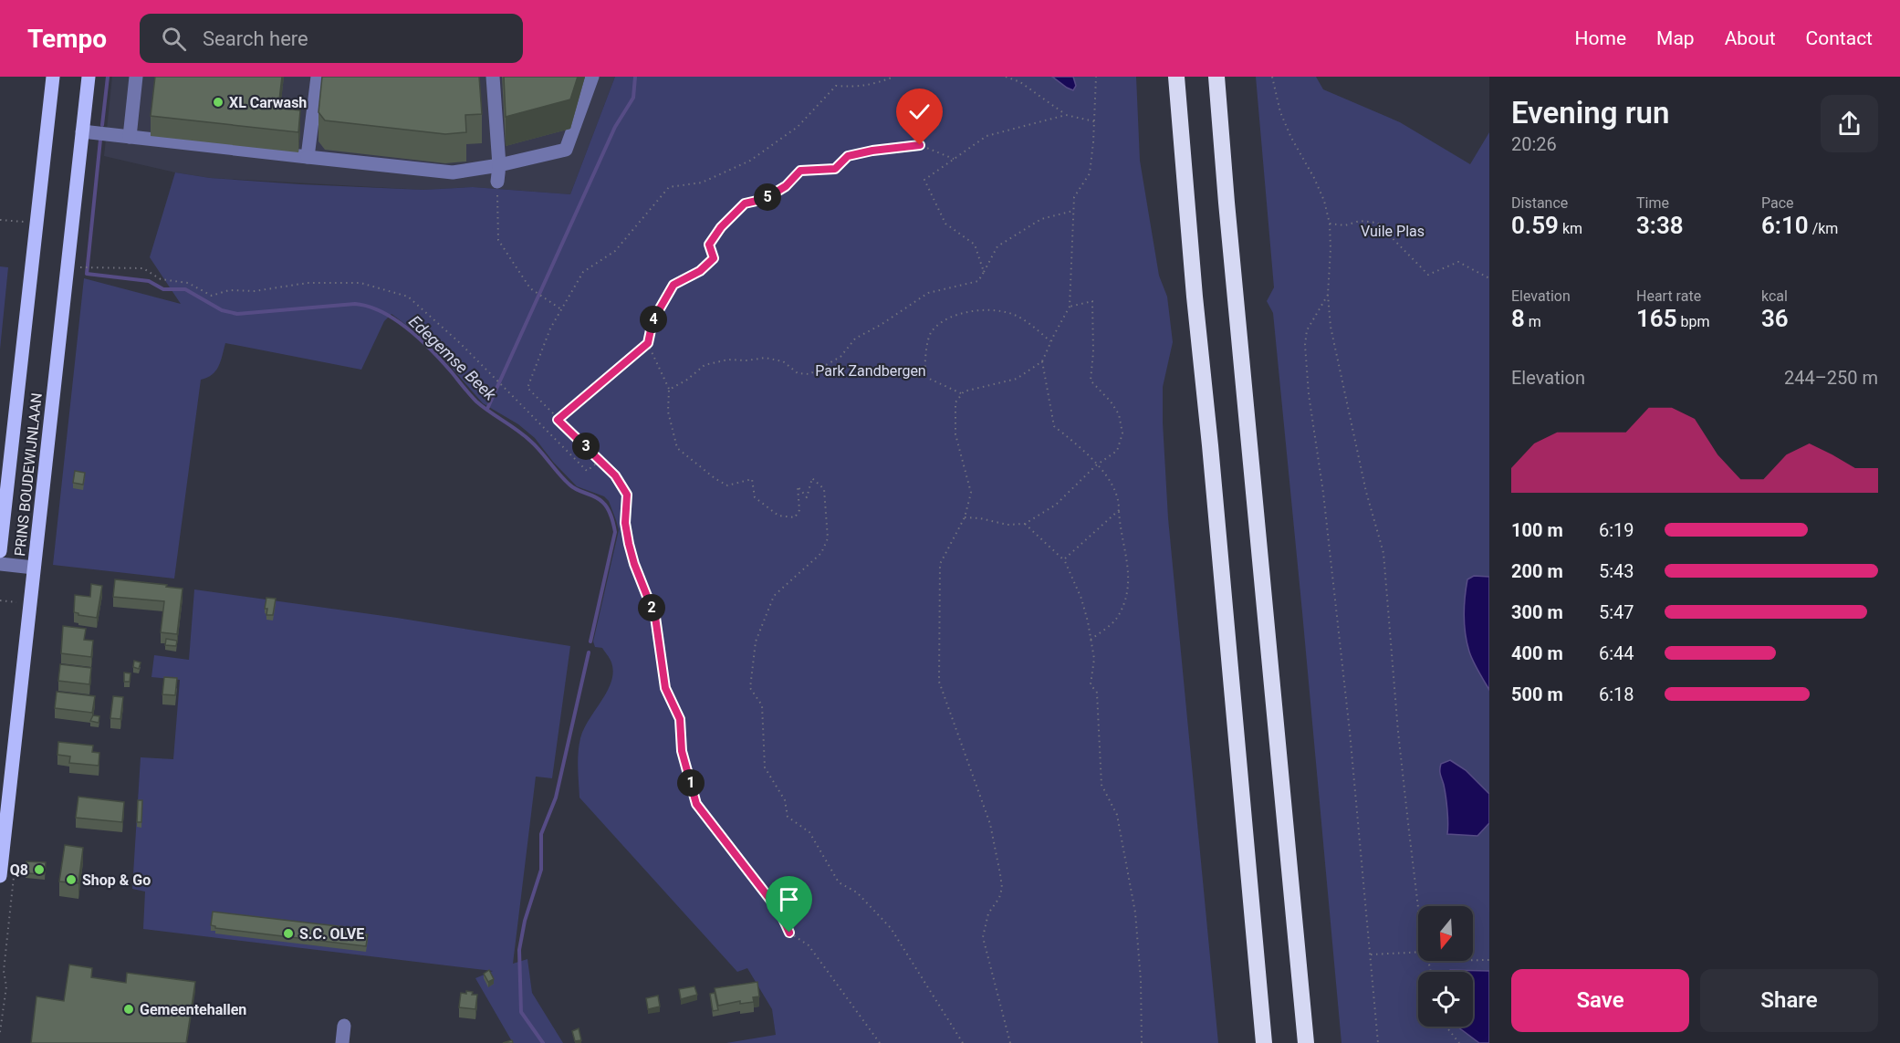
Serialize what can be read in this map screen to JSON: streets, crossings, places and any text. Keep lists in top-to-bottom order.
{
  "streets": {
    "main road": ["PRINS BOUDEWIJNLAAN"]
  },
  "water": ["Edegemse Beek"],
  "parks": ["Vuile Plas", "Park Zandbergen"],
  "places": [
    "XL Carwash",
    "Q8",
    "Shop & Go",
    "S.C. OLVE",
    "Gemeentehallen"
  ],
  "north": "bottom",
  "page": {
    "header": "Tempo",
    "search": "Search here",
    "nav": [
      "Home",
      "Map",
      "About",
      "Contact"
    ],
    "heading": ["Evening run", "20:26"],
    "stats": [
      ["Distance", "0.59 km"],
      ["Time", "3:38"],
      ["Pace", "6:10 /km"],
      ["Elevation", "8 m"],
      ["Heart rate", "165 bpm"],
      ["kcal", "36"]
    ],
    "pins": [
      "5",
      "4",
      "3",
      "2",
      "1"
    ],
    "chart": ["Elevation", "244–250 m"],
    "list": [
      {
        "name": "100 m",
        "note": "6:19"
      },
      {
        "name": "200 m",
        "note": "5:43"
      },
      {
        "name": "300 m",
        "note": "5:47"
      },
      {
        "name": "400 m",
        "note": "6:44"
      },
      {
        "name": "500 m",
        "note": "6:18"
      }
    ],
    "buttons": ["Save", "Share"]
  }
}
